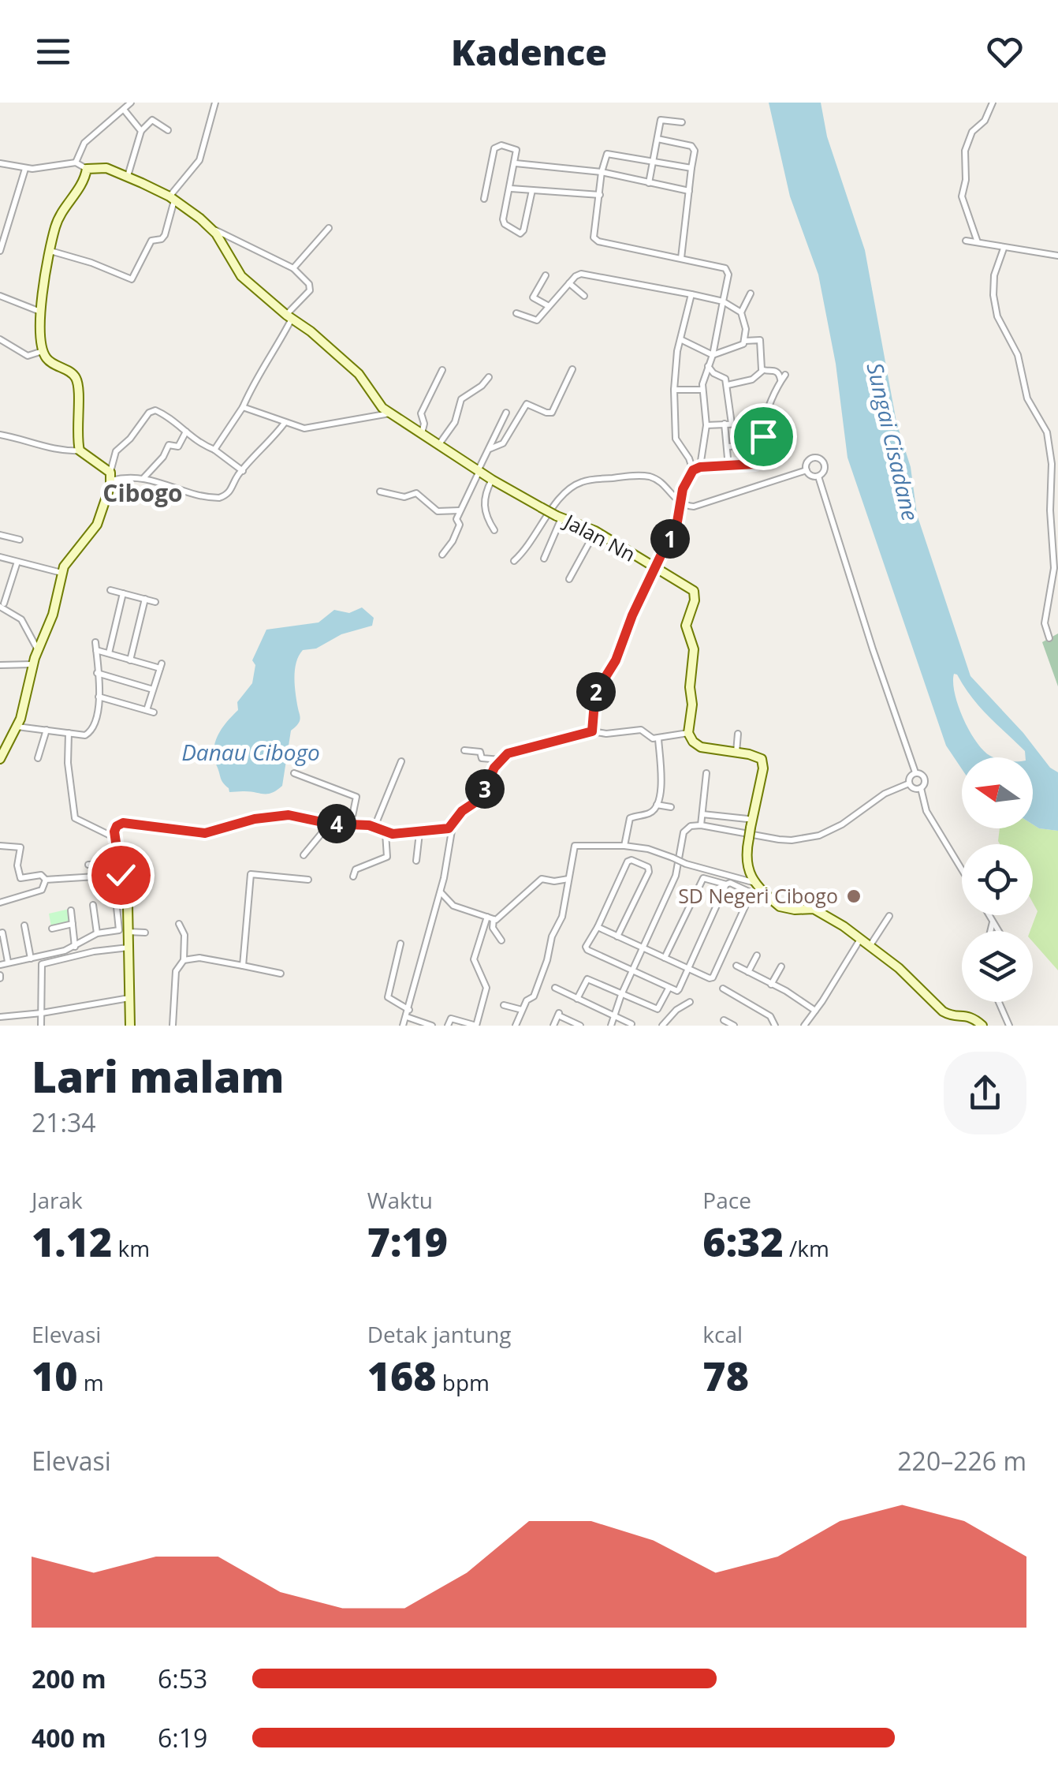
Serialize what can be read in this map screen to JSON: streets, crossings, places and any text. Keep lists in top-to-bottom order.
{
  "streets": {
    "street": ["Jalan Nn"]
  },
  "districts": ["Cibogo"],
  "water": ["Sungai Cisadane", "Danau Cibogo"],
  "places": ["SD Negeri Cibogo"],
  "north": "left",
  "page": {
    "header": "Kadence",
    "pins": [
      "1",
      "2",
      "3",
      "4"
    ],
    "heading": ["Lari malam", "21:34"],
    "stats": [
      ["Jarak", "1.12 km"],
      ["Waktu", "7:19"],
      ["Pace", "6:32 /km"],
      ["Elevasi", "10 m"],
      ["Detak jantung", "168 bpm"],
      ["kcal", "78"]
    ],
    "chart": ["Elevasi", "220–226 m"],
    "list": [
      {
        "name": "200 m",
        "note": "6:53"
      },
      {
        "name": "400 m",
        "note": "6:19"
      }
    ]
  }
}
